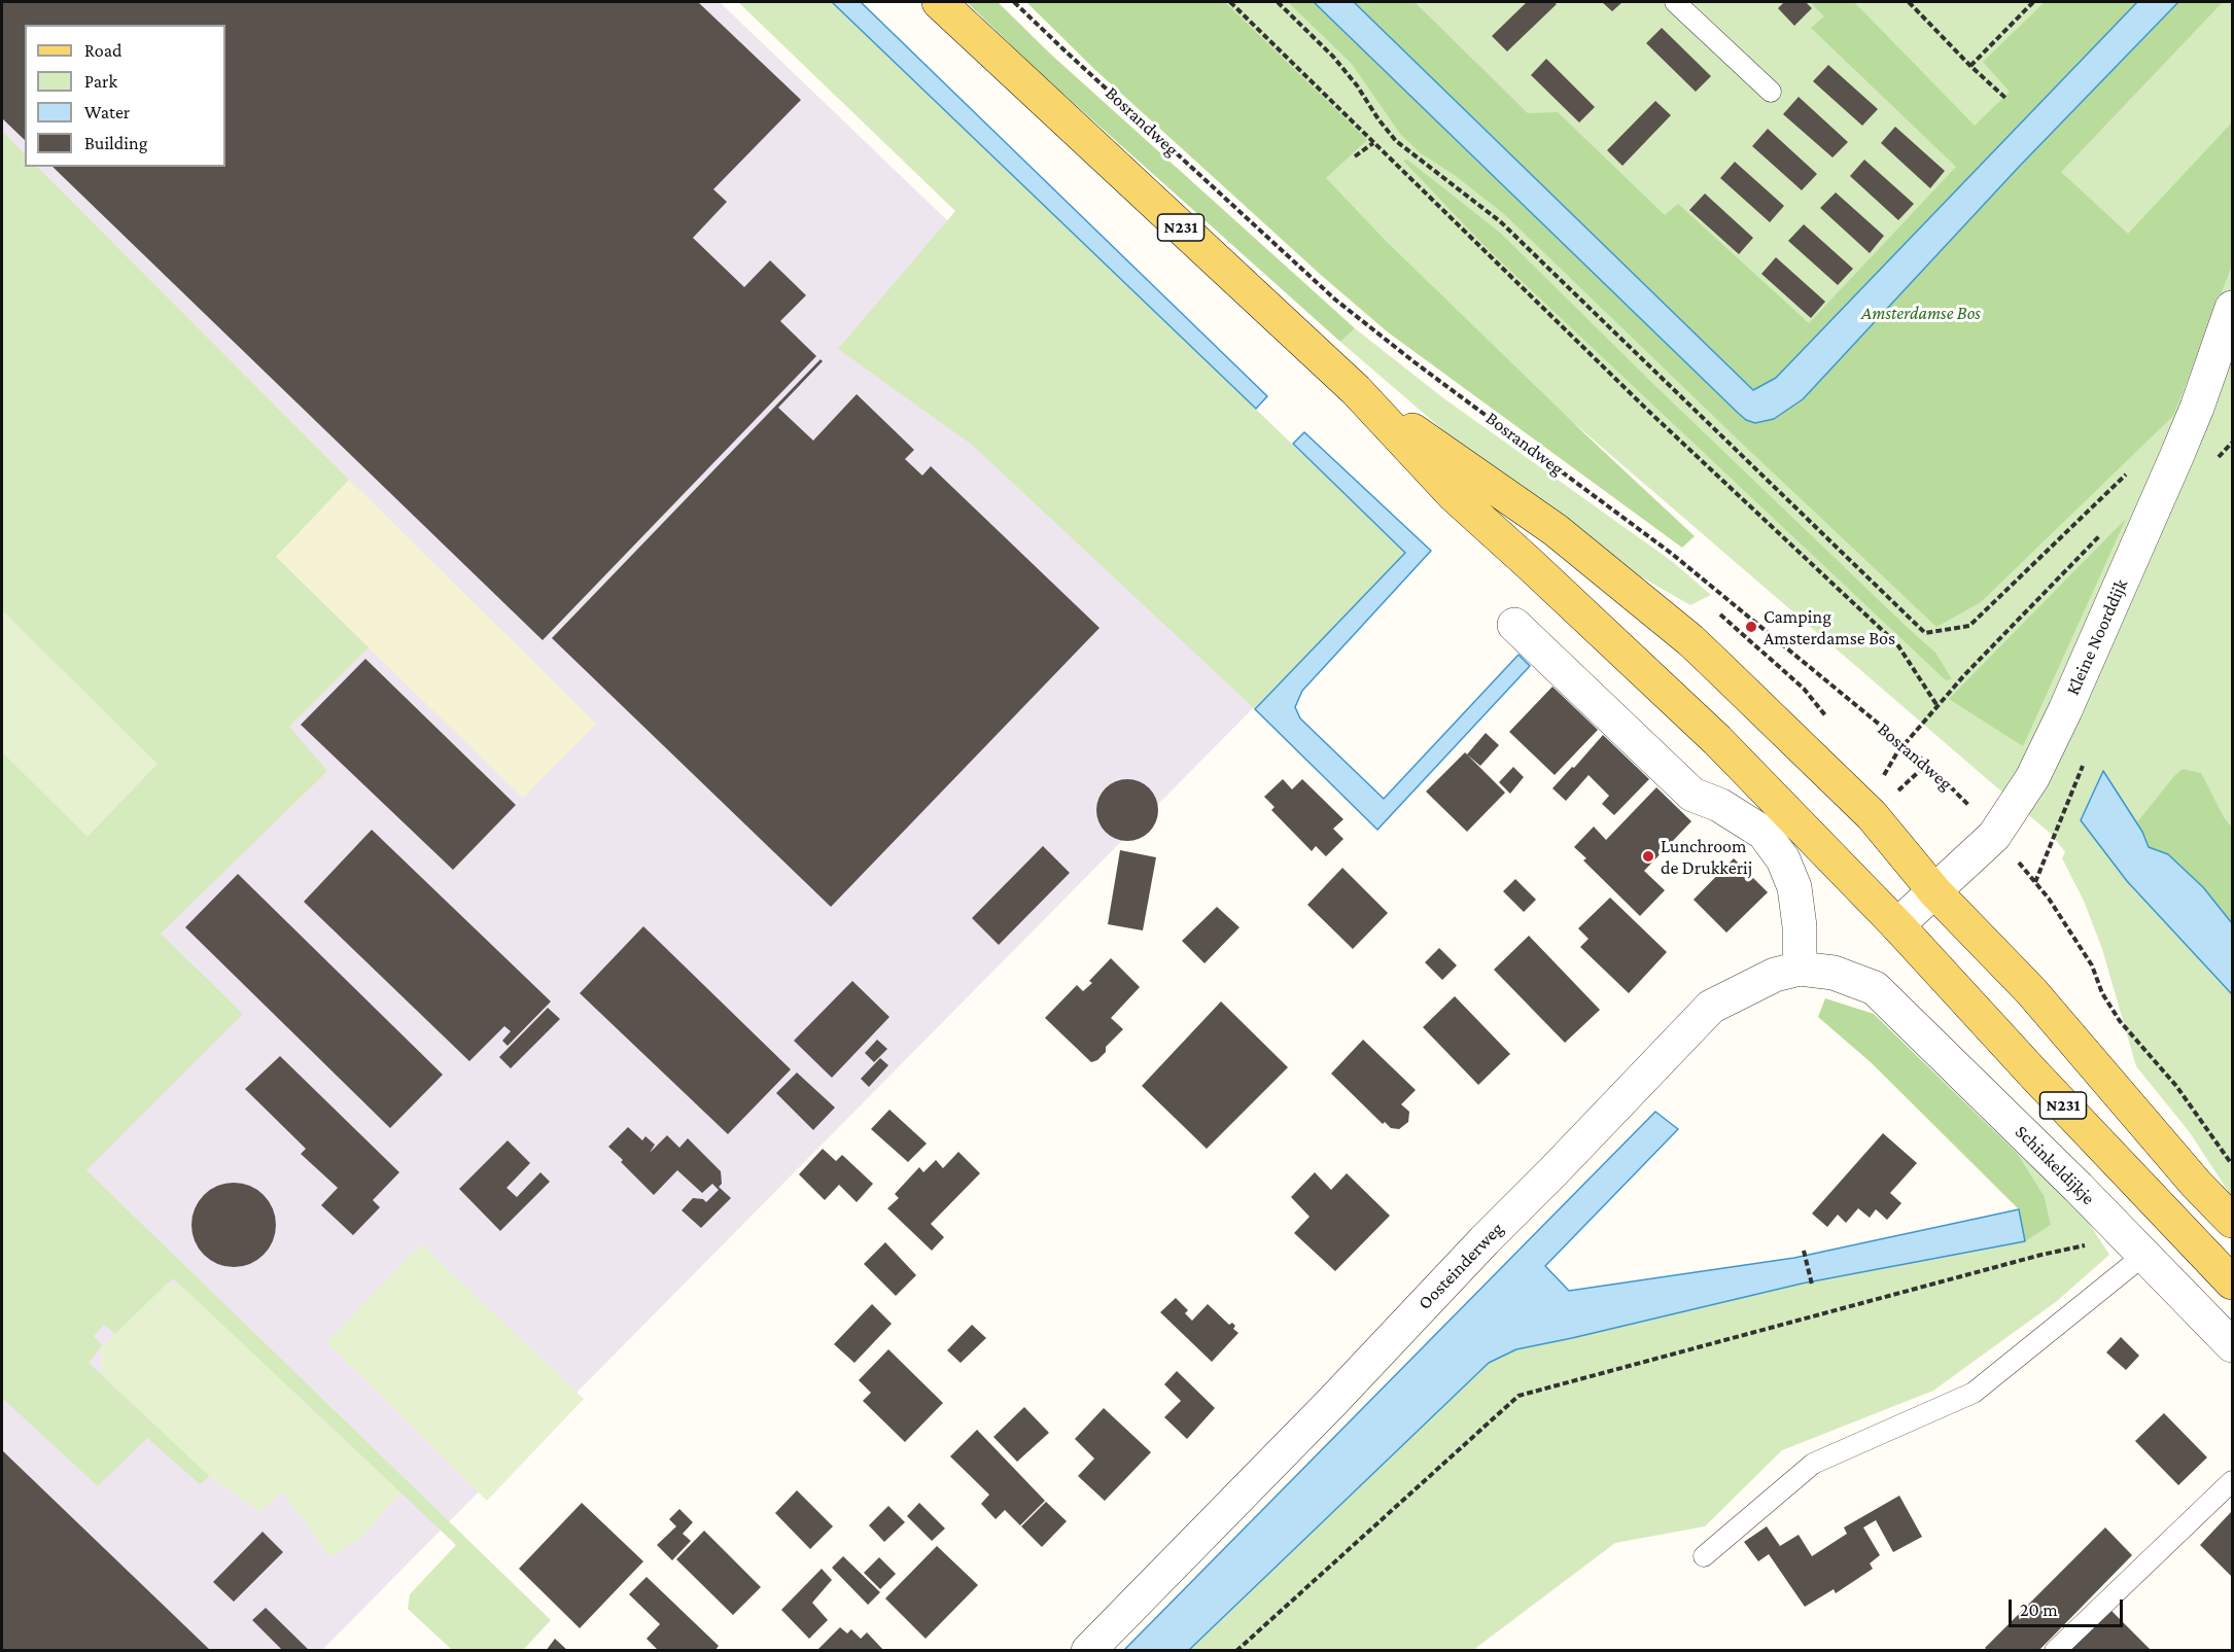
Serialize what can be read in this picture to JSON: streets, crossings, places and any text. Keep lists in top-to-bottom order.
{
  "streets": {
    "main road": ["N231"],
    "street": ["Kleine Noorddijk", "Schinkeldijkje", "Oosteinderweg"],
    "path": ["Bosrandweg"]
  },
  "crossings": [
    ["Bosrandweg", "Kleine Noorddijk"],
    ["N231", "Kleine Noorddijk"],
    ["Schinkeldijkje", "Oosteinderweg"]
  ],
  "parks": ["Amsterdamse Bos"],
  "places": ["Camping Amsterdamse Bos", "Lunchroom de Drukkerij"],
  "legend": [
    "Road",
    "Park",
    "Water",
    "Building"
  ],
  "scale_bar": "20 m"
}
